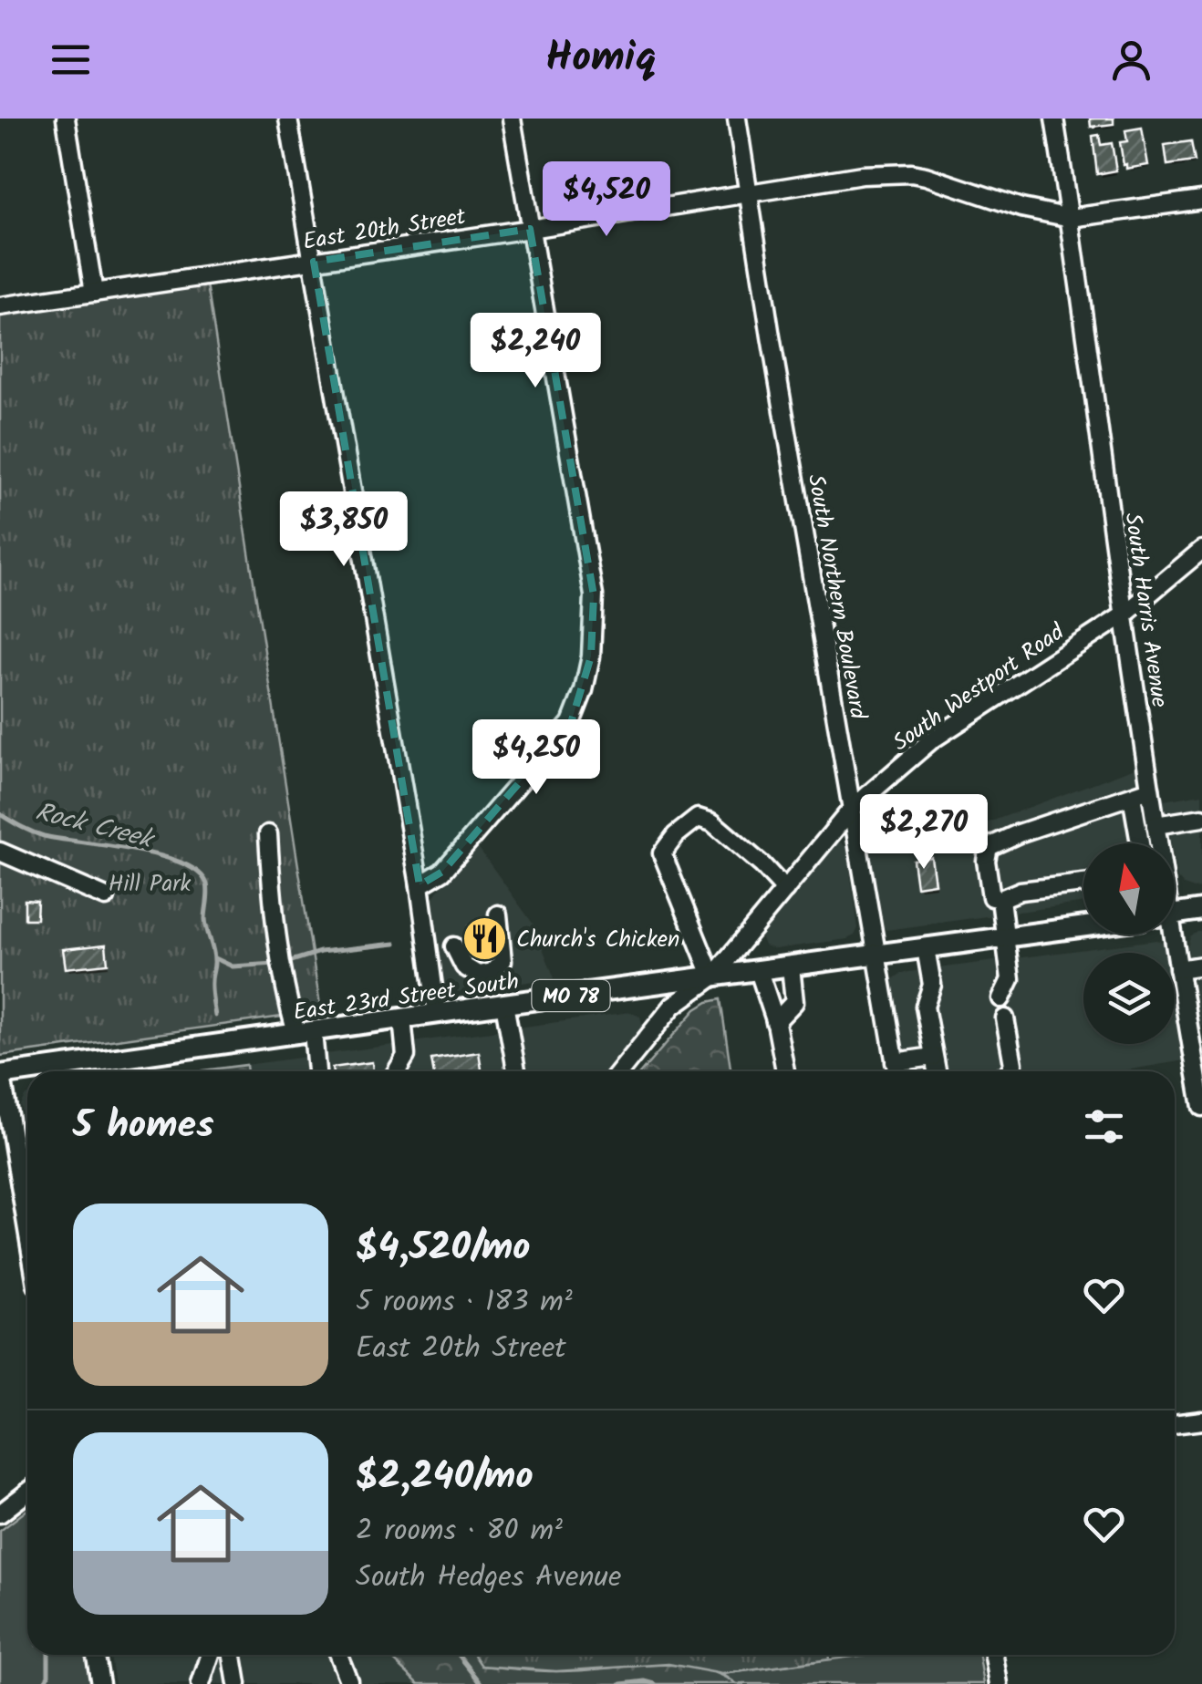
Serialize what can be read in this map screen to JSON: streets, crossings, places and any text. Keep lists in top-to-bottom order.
{
  "streets": {
    "main road": ["East 23rd Street South", "MO 78"],
    "street": [
      "East 20th Street",
      "South Northern Boulevard",
      "South Harris Avenue",
      "South Westport Road"
    ]
  },
  "crossings": [
    ["East 20th Street", "South Northern Boulevard"],
    ["East 20th Street", "South Harris Avenue"],
    ["South Northern Boulevard", "South Westport Road"],
    ["South Northern Boulevard", "East 23rd Street South"],
    ["South Harris Avenue", "South Westport Road"],
    ["South Westport Road", "East 23rd Street South"]
  ],
  "water": ["Rock Creek"],
  "parks": ["Hill Park"],
  "places": {
    "restaurant": ["Church's Chicken"]
  },
  "north": "top",
  "page": {
    "header": "Homiq",
    "price": [
      "$4,520",
      "$2,240",
      "$3,850",
      "$4,250",
      "$2,270"
    ],
    "heading": "5 homes",
    "list": [
      {
        "name": "$4,520/mo",
        "note": "5 rooms · 183 m² · East 20th Street"
      },
      {
        "name": "$2,240/mo",
        "note": "2 rooms · 80 m² · South Hedges Avenue"
      }
    ]
  }
}
